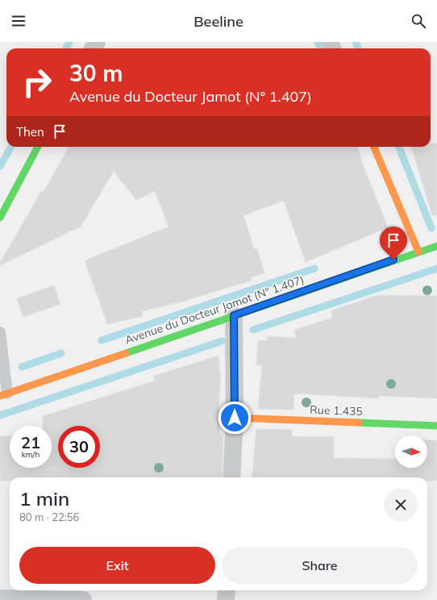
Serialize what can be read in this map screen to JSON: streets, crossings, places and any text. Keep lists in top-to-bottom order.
{
  "streets": {
    "main road": ["Avenue du Docteur Jamot (N° 1.407)", "Rue 1.435"]
  },
  "north": "right",
  "page": {
    "header": "Beeline",
    "turn": ["30 m", "Avenue du Docteur Jamot (N° 1.407)"],
    "then": "Then",
    "speed": "21 km/h",
    "limit": "30",
    "heading": ["1 min", "80 m · 22:56"],
    "buttons": ["Exit", "Share"]
  }
}
